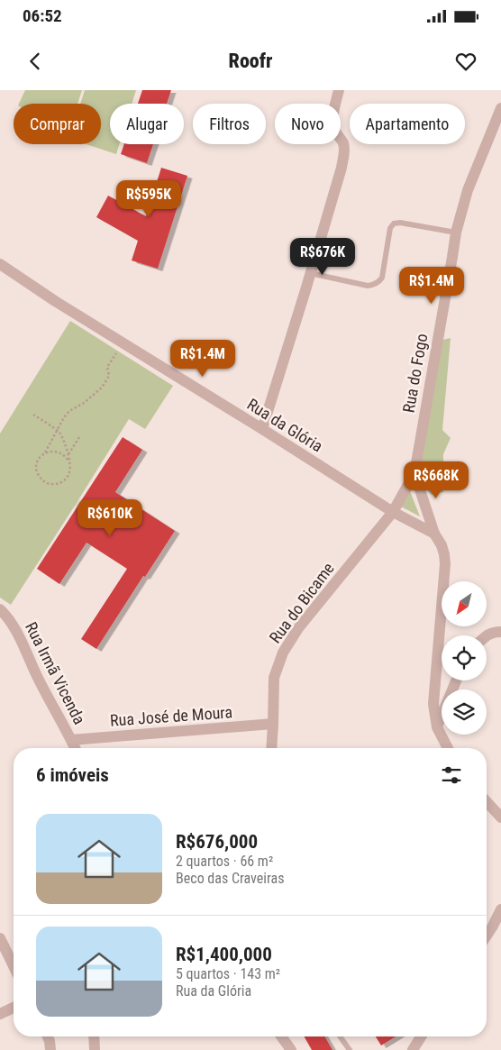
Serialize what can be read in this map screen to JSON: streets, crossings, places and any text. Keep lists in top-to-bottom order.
{
  "streets": {
    "street": [
      "Rua do Fogo",
      "Rua da Glória",
      "Rua do Bicame",
      "Rua Irmã Vicenda",
      "Rua José de Moura"
    ]
  },
  "crossings": [
    ["Rua do Fogo", "Rua da Glória"],
    ["Rua do Fogo", "Rua do Bicame"],
    ["Rua da Glória", "Rua do Bicame"],
    ["Rua do Bicame", "Rua José de Moura"],
    ["Rua Irmã Vicenda", "Rua José de Moura"]
  ],
  "north": "bottom left",
  "page": {
    "status": "06:52",
    "header": "Roofr",
    "chip": [
      "Comprar",
      "Alugar",
      "Filtros",
      "Novo",
      "Apartamento"
    ],
    "price": [
      "R$595K",
      "R$676K",
      "R$1.4M",
      "R$1.4M",
      "R$668K",
      "R$610K"
    ],
    "heading": "6 imóveis",
    "list": [
      {
        "name": "R$676,000",
        "note": "2 quartos · 66 m² · Beco das Craveiras"
      },
      {
        "name": "R$1,400,000",
        "note": "5 quartos · 143 m² · Rua da Glória"
      }
    ]
  }
}
